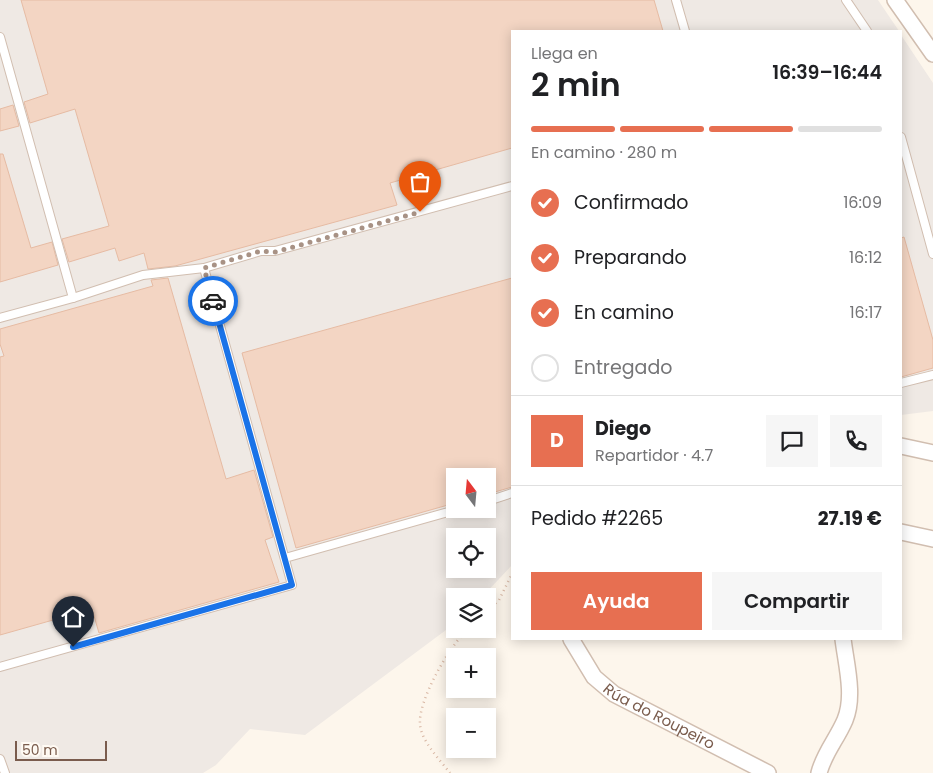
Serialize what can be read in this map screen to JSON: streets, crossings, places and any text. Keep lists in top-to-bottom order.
{
  "streets": {
    "street": ["Rúa do Roupeiro"]
  },
  "scale_bar": "50 m",
  "north": "top",
  "page": {
    "heading": ["2 min", "Llega en", "16:39–16:44"],
    "panel": [
      "Diego",
      "Repartidor · 4.7",
      "Pedido #2265",
      "27.19 €"
    ],
    "bar": "En camino · 280 m",
    "list": [
      ["Confirmado", "16:09"],
      ["Preparando", "16:12"],
      ["En camino", "16:17"],
      "Entregado"
    ],
    "round": "D",
    "map_buttons": ["+", "−"],
    "buttons": ["Ayuda", "Compartir"],
    "scale": "50 m"
  }
}
